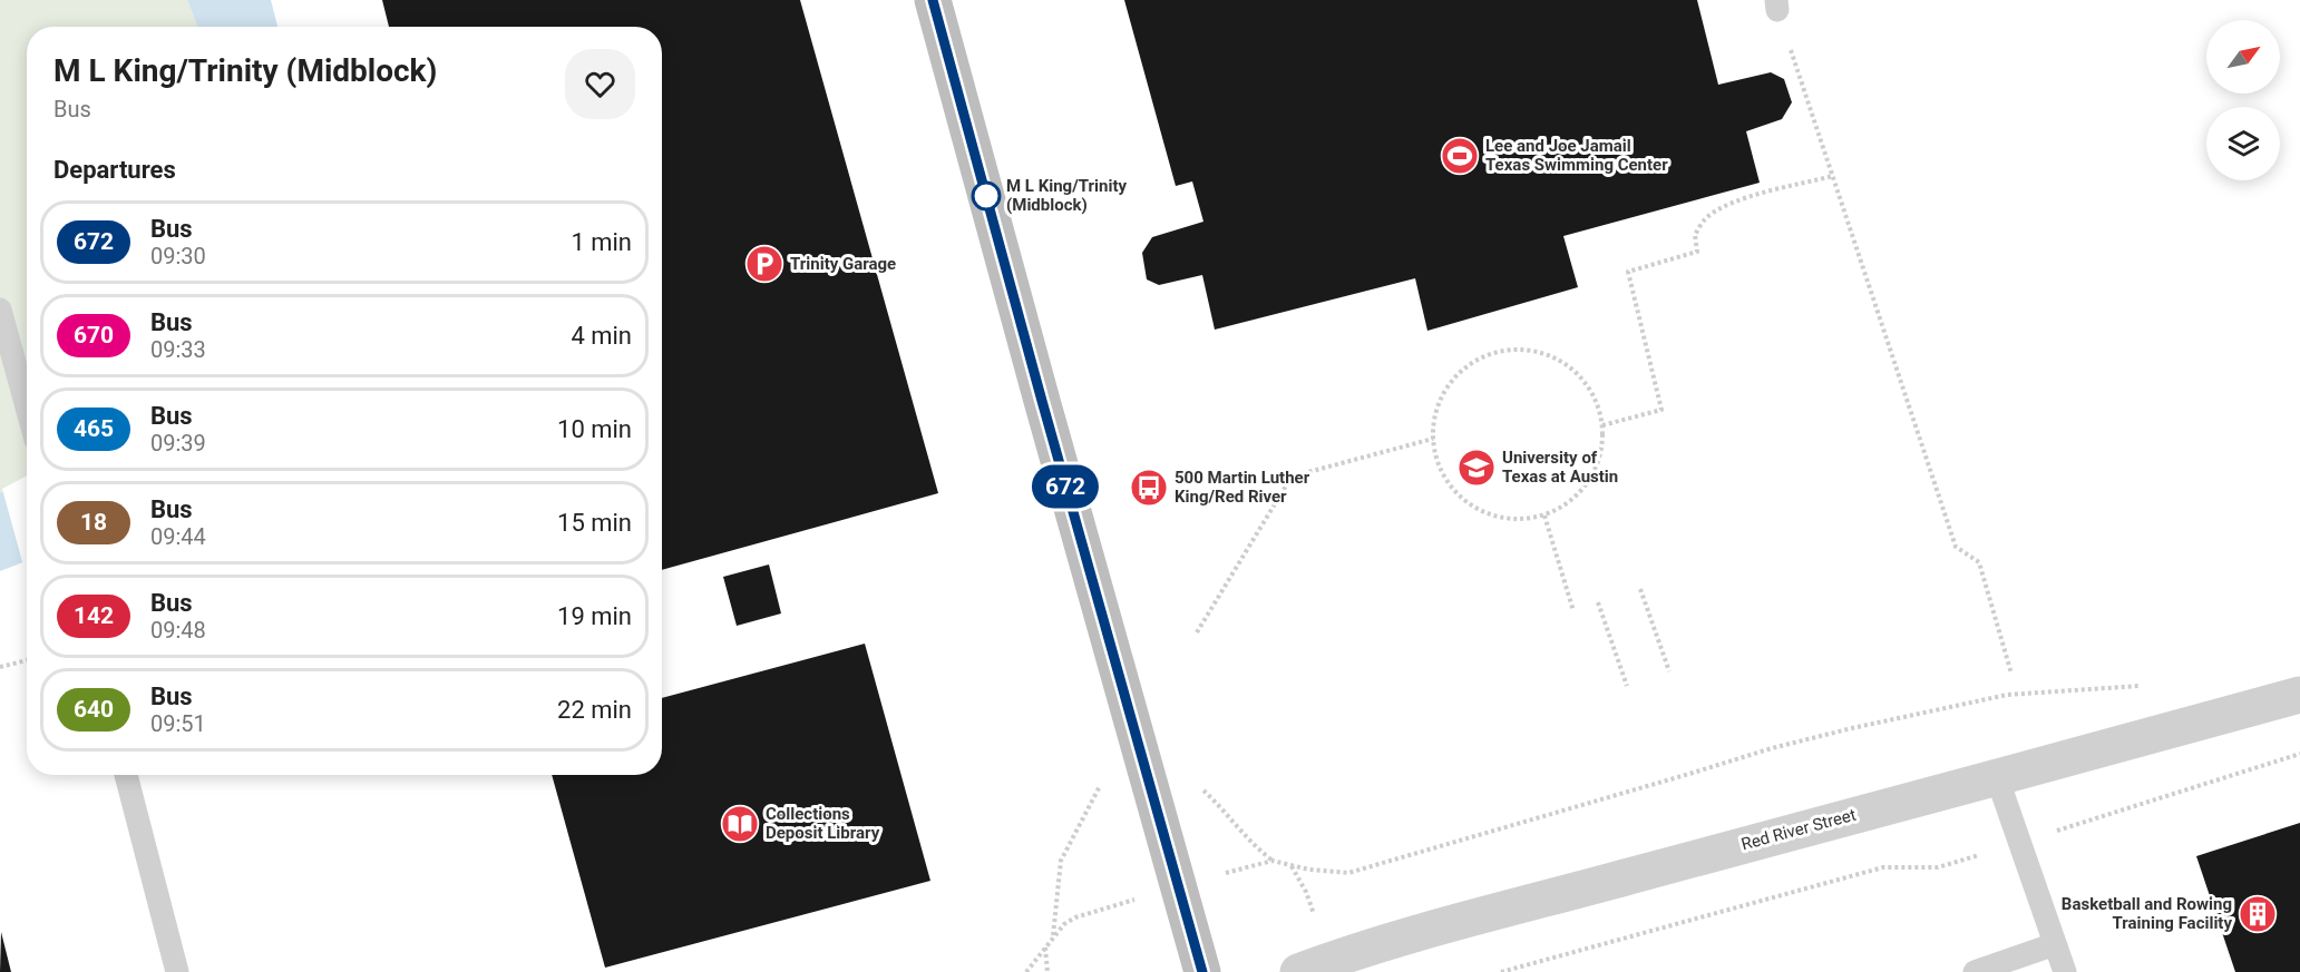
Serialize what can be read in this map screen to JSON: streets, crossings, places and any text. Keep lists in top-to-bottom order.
{
  "streets": {
    "street": ["Red River Street"]
  },
  "places": {
    "sports": ["Lee and Joe Jamail Texas Swimming Center"],
    "other": ["M L King/Trinity (Midblock)"],
    "parking": ["Trinity Garage"],
    "school or university": ["University of Texas at Austin"],
    "bus stop": ["500 Martin Luther King/Red River"],
    "library": ["Collections Deposit Library"],
    "building": ["Basketball and Rowing Training Facility"]
  },
  "lines": ["bus line 672"],
  "north": "top right",
  "page": {
    "on_map": "672",
    "heading": [
      ["M L King/Trinity (Midblock)", "Bus"],
      "Departures"
    ],
    "list": [
      {
        "mark": "672",
        "name": "Bus",
        "note": "09:30",
        "value": "1 min"
      },
      {
        "mark": "670",
        "name": "Bus",
        "note": "09:33",
        "value": "4 min"
      },
      {
        "mark": "465",
        "name": "Bus",
        "note": "09:39",
        "value": "10 min"
      },
      {
        "mark": "18",
        "name": "Bus",
        "note": "09:44",
        "value": "15 min"
      },
      {
        "mark": "142",
        "name": "Bus",
        "note": "09:48",
        "value": "19 min"
      },
      {
        "mark": "640",
        "name": "Bus",
        "note": "09:51",
        "value": "22 min"
      }
    ]
  }
}
